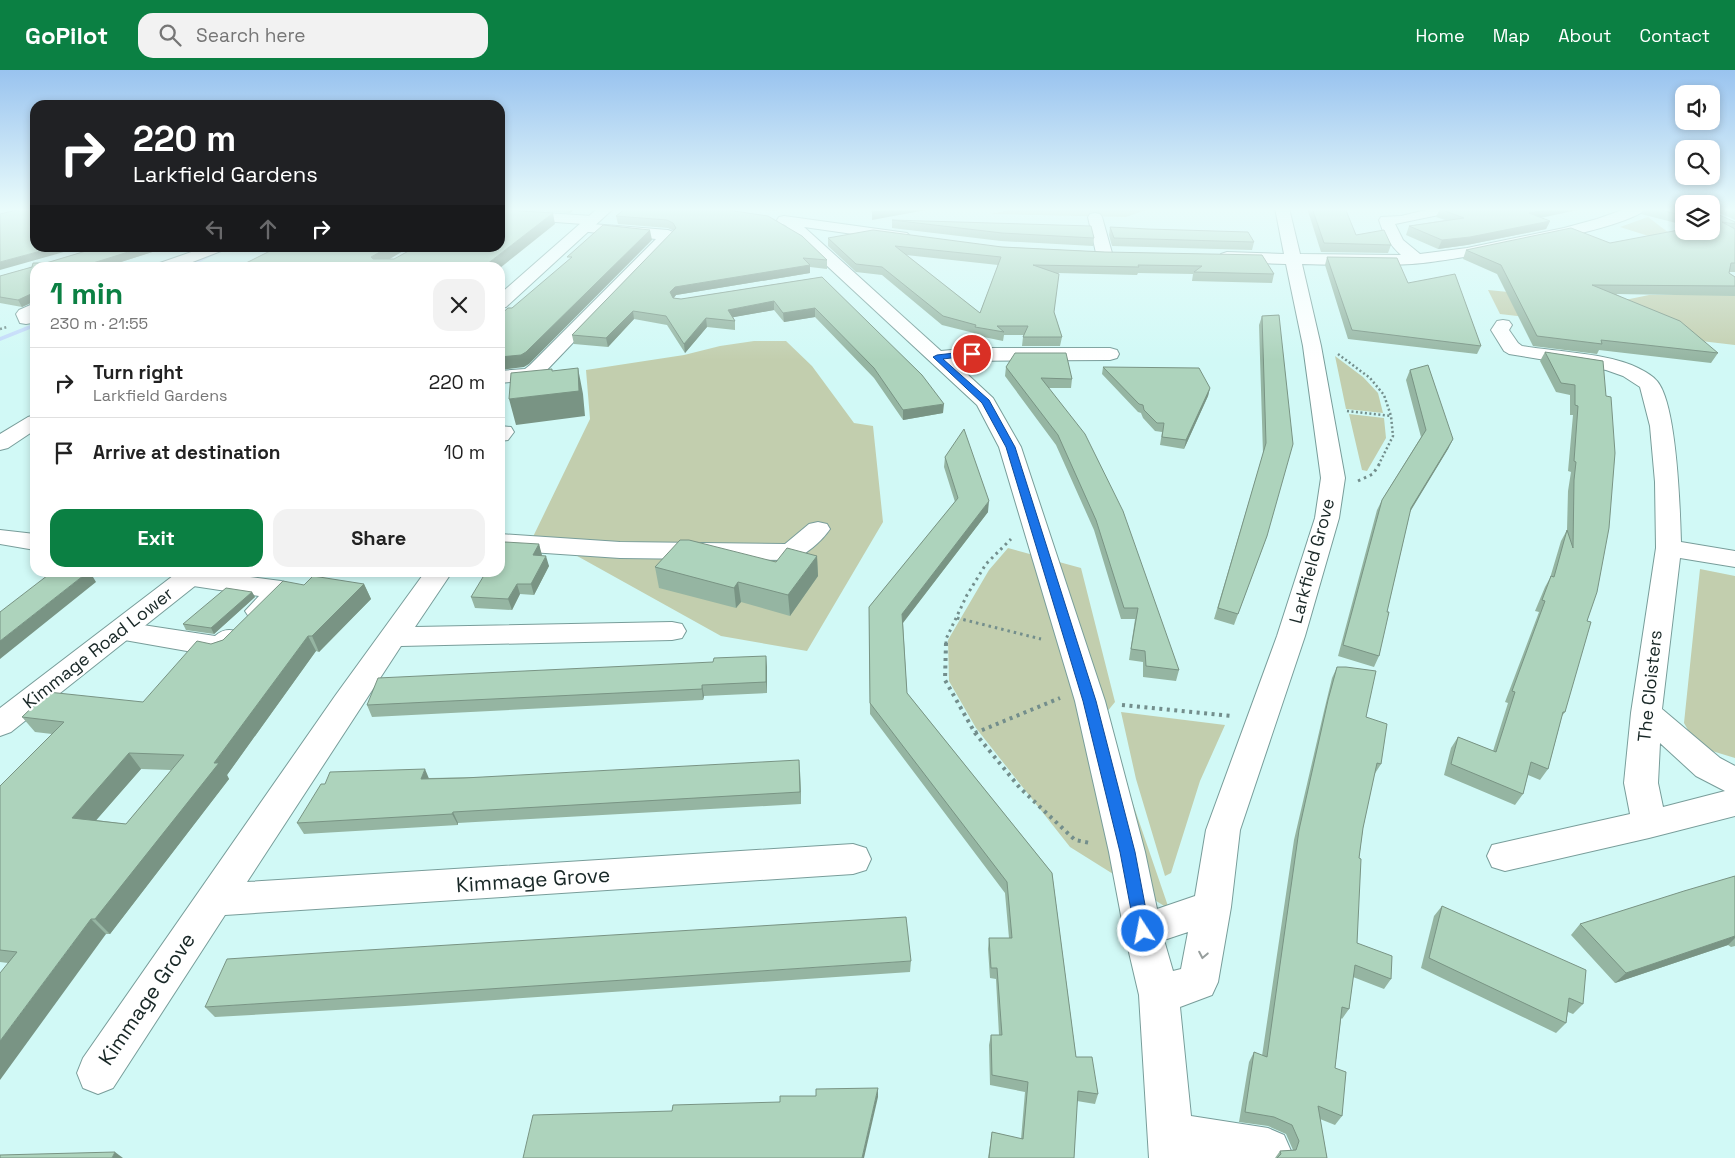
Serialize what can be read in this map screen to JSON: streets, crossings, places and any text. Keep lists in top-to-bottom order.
{
  "streets": {
    "street": [
      "Larkfield Grove",
      "Kimmage Road Lower",
      "The Cloisters",
      "Kimmage Grove"
    ]
  },
  "page": {
    "header": "GoPilot",
    "search": "Search here",
    "nav": [
      "Home",
      "Map",
      "About",
      "Contact"
    ],
    "turn": ["220 m", "Larkfield Gardens"],
    "heading": ["1 min", "230 m · 21:55"],
    "list": [
      {
        "name": "Turn right",
        "note": "Larkfield Gardens",
        "value": "220 m"
      },
      {
        "name": "Arrive at destination",
        "value": "10 m"
      }
    ],
    "buttons": ["Exit", "Share"]
  }
}
